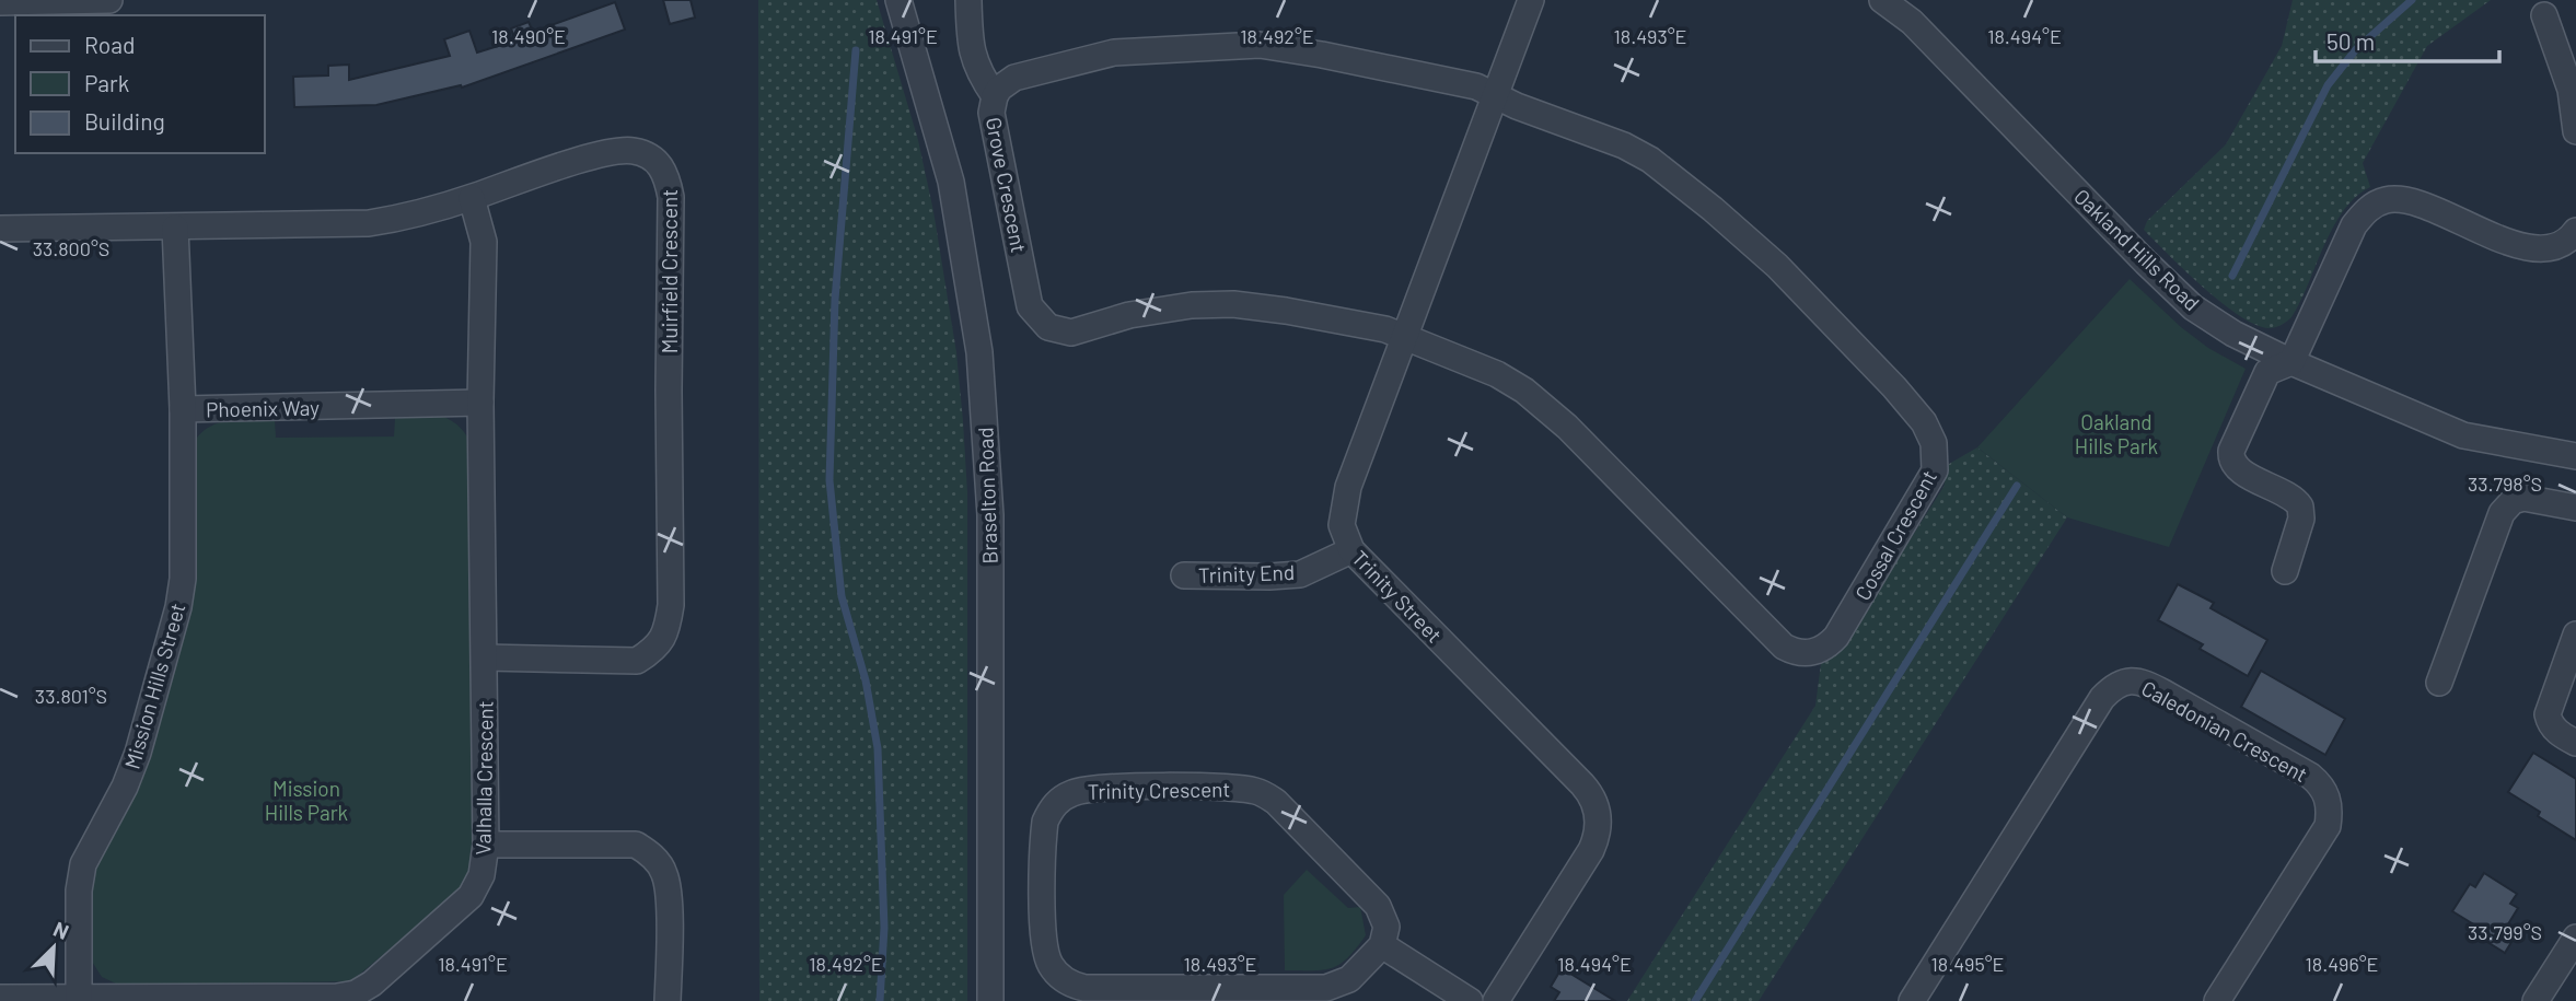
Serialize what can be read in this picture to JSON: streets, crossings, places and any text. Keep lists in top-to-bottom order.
{
  "streets": {
    "street": [
      "Grove Crescent",
      "Oakland Hills Road",
      "Muirfield Crescent",
      "Phoenix Way",
      "Braselton Road",
      "Cossal Crescent",
      "Trinity End",
      "Trinity Street",
      "Mission Hills Street",
      "Caledonian Crescent",
      "Valhalla Crescent",
      "Trinity Crescent"
    ]
  },
  "crossings": [
    ["Grove Crescent", "Cossal Crescent"],
    ["Grove Crescent", "Trinity Street"],
    ["Muirfield Crescent", "Mission Hills Street"],
    ["Muirfield Crescent", "Valhalla Crescent"],
    ["Phoenix Way", "Mission Hills Street"],
    ["Phoenix Way", "Valhalla Crescent"],
    ["Cossal Crescent", "Trinity Street"],
    ["Trinity End", "Trinity Street"],
    ["Mission Hills Street", "Valhalla Crescent"]
  ],
  "parks": ["Oakland Hills Park", "Mission Hills Park"],
  "legend": ["Road", "Park", "Building"],
  "scale_bar": "50 m",
  "north": "top right",
  "coordinates": [
    "18.492°E",
    "18.493°E",
    "18.494°E",
    "18.490°E",
    "18.491°E",
    "33.800°S",
    "33.798°S",
    "33.801°S",
    "33.799°S",
    "18.495°E",
    "18.496°E"
  ]
}
